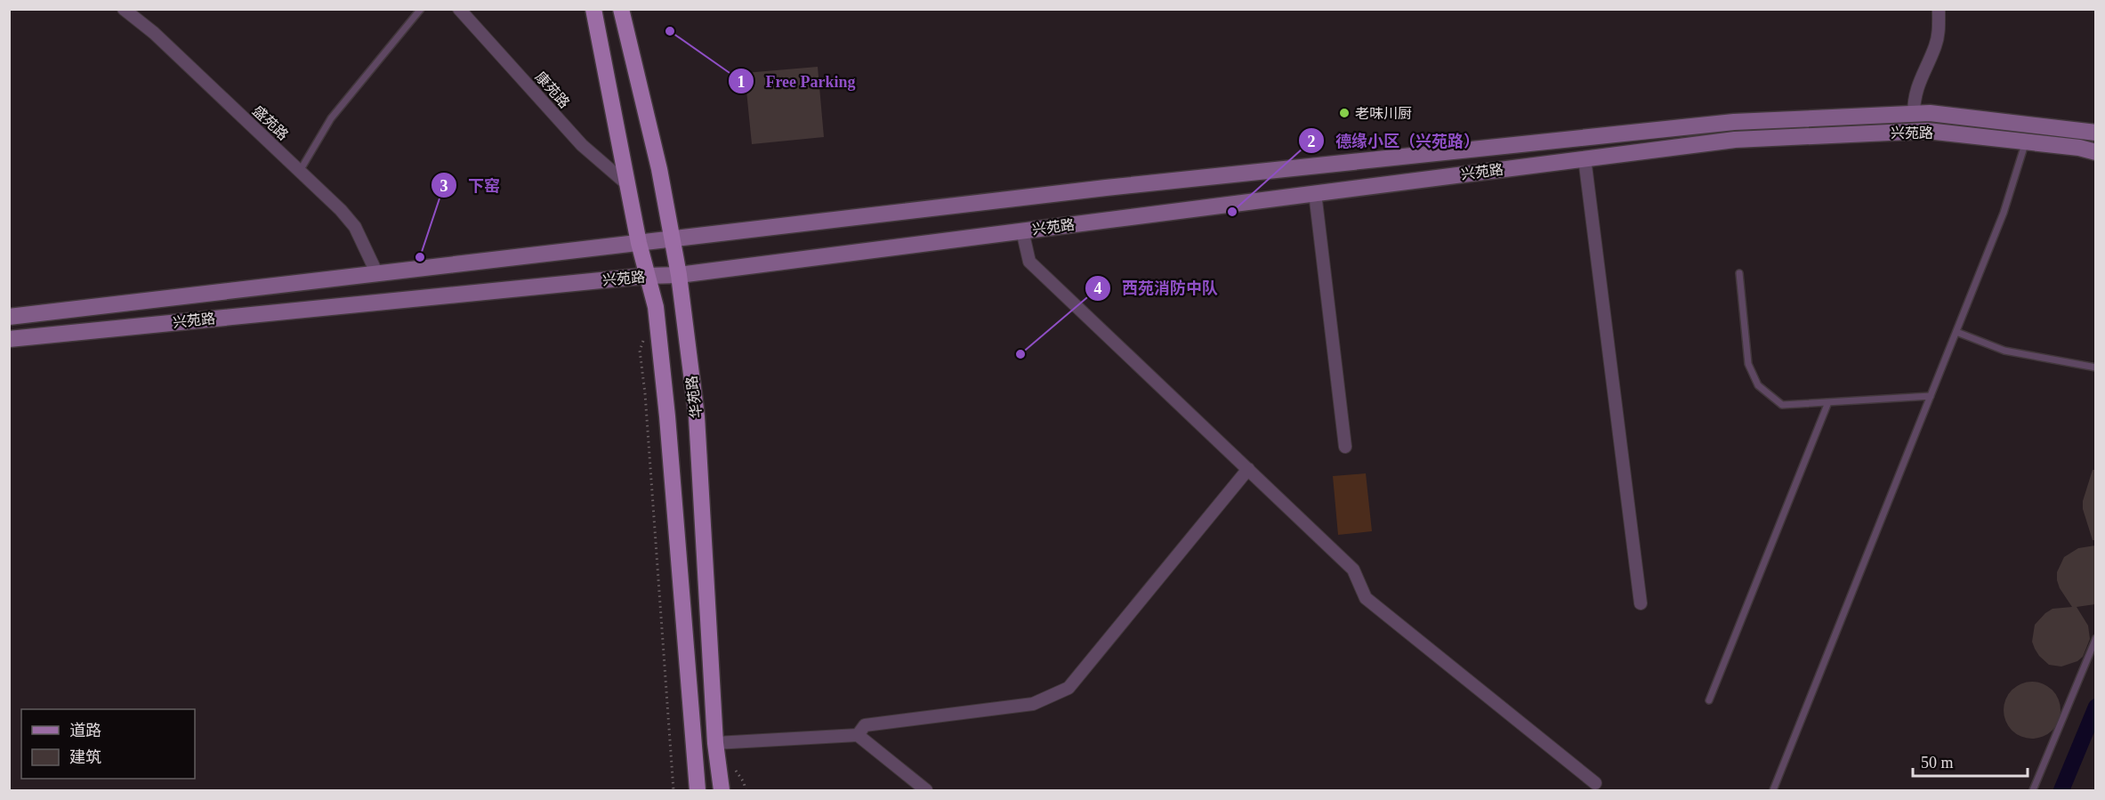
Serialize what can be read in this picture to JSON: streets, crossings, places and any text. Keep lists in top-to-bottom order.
{
  "streets": {
    "main road": ["兴苑路", "华苑路"],
    "street": ["康苑路", "盛苑路"]
  },
  "crossings": [
    ["康苑路", "华苑路"],
    ["盛苑路", "兴苑路"],
    ["兴苑路", "华苑路"]
  ],
  "places": [
    "Free Parking",
    "老味川厨",
    "德缘小区（兴苑路）",
    "下窑",
    "西苑消防中队"
  ],
  "legend": ["道路", "建筑"],
  "scale_bar": "50 m"
}
